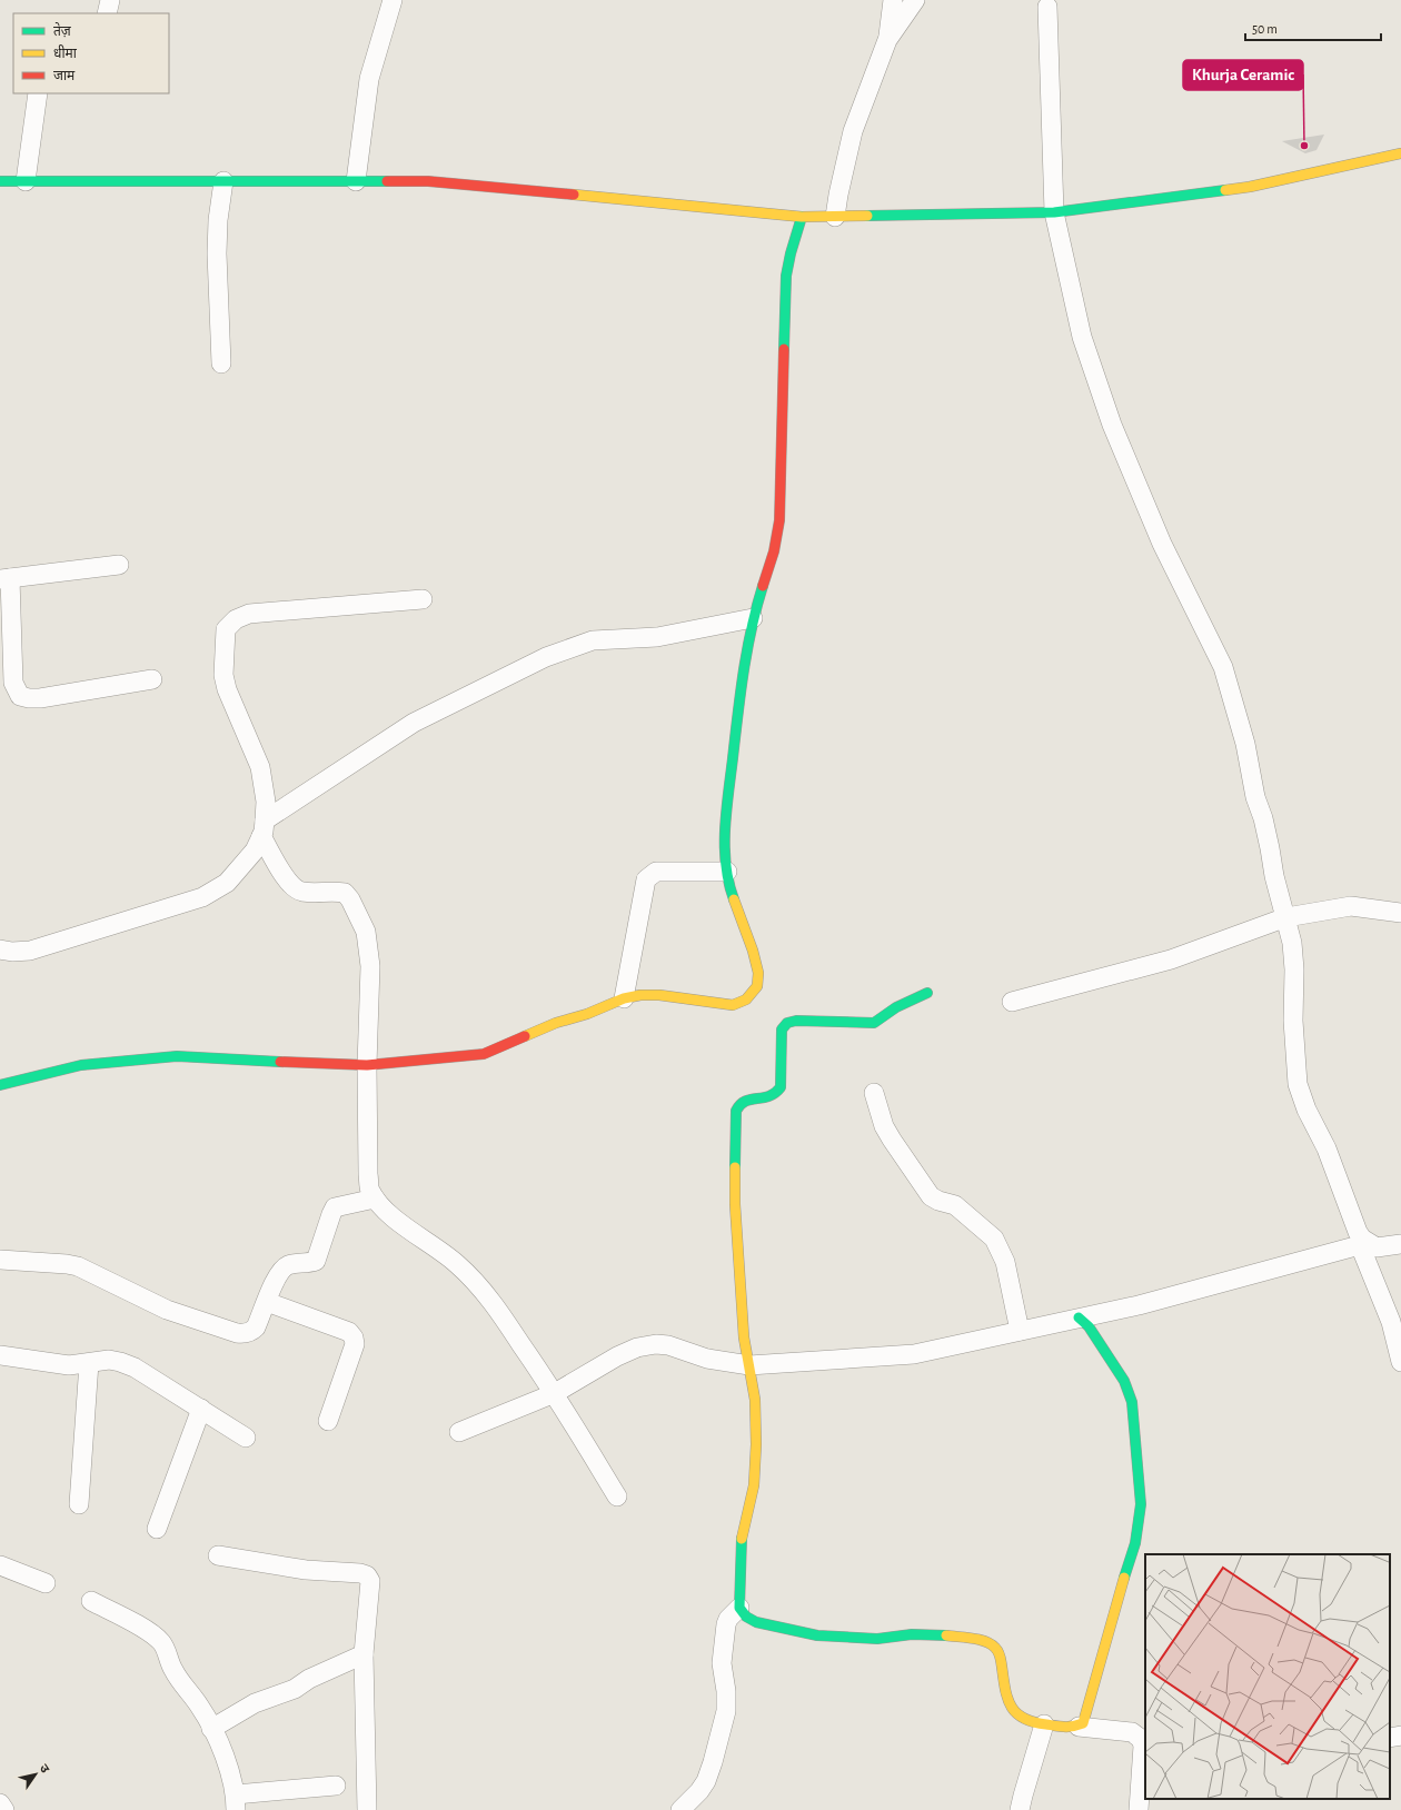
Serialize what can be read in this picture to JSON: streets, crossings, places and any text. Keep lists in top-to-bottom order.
{
  "places": ["Khurja Ceramic"],
  "legend": ["तेज़", "धीमा", "जाम"],
  "scale_bar": "50 m",
  "north": "top right"
}
